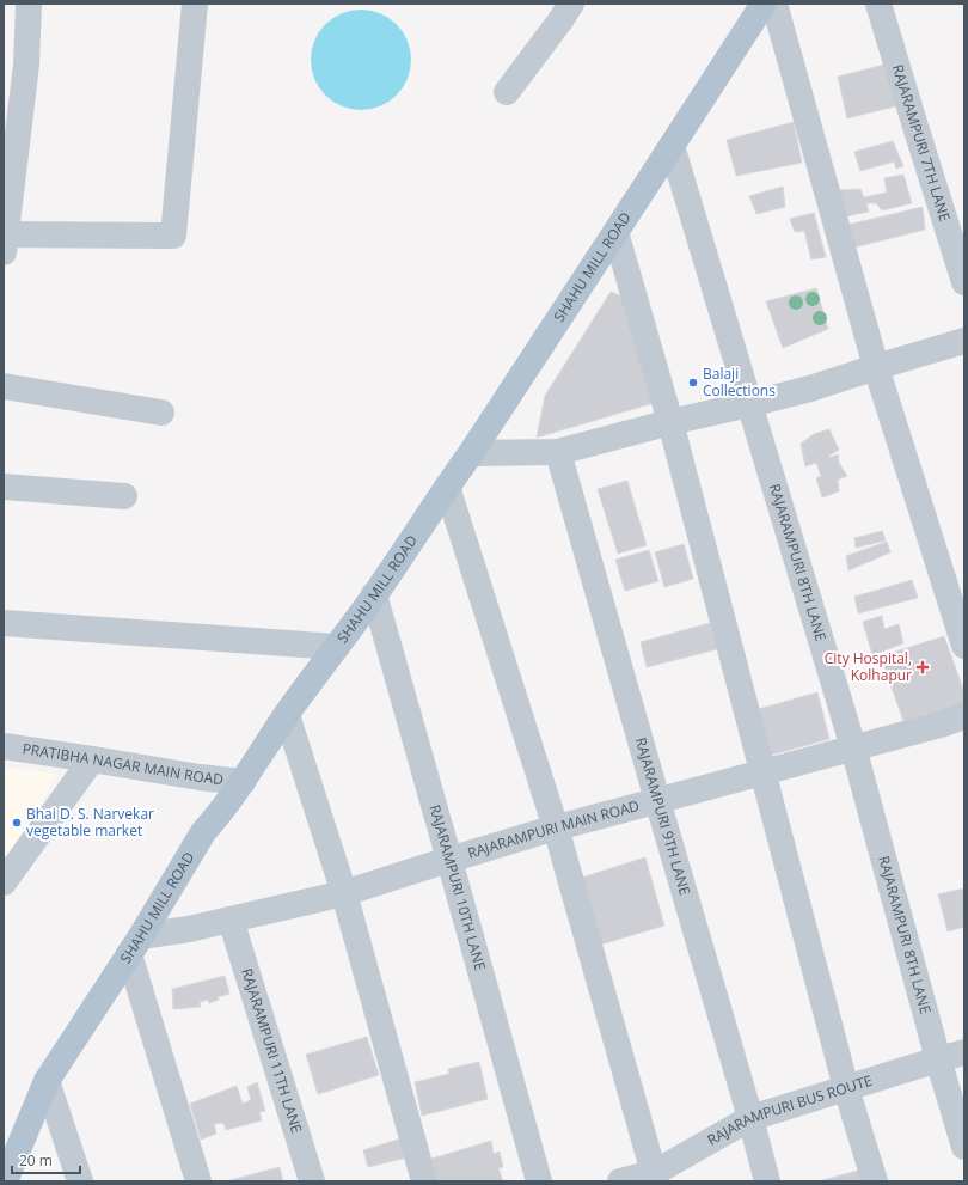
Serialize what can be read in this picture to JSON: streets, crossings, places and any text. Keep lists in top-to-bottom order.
{
  "streets": {
    "main road": ["SHAHU MILL ROAD"],
    "street": [
      "RAJARAMPURI 7TH LANE",
      "RAJARAMPURI 8TH LANE",
      "PRATIBHA NAGAR MAIN ROAD",
      "RAJARAMPURI 9TH LANE",
      "RAJARAMPURI MAIN ROAD",
      "RAJARAMPURI 10TH LANE",
      "RAJARAMPURI 11TH LANE",
      "RAJARAMPURI BUS ROUTE"
    ]
  },
  "crossings": [
    ["SHAHU MILL ROAD", "RAJARAMPURI 8TH LANE"],
    ["SHAHU MILL ROAD", "PRATIBHA NAGAR MAIN ROAD"],
    ["SHAHU MILL ROAD", "RAJARAMPURI MAIN ROAD"],
    ["SHAHU MILL ROAD", "RAJARAMPURI 10TH LANE"],
    ["RAJARAMPURI 8TH LANE", "RAJARAMPURI MAIN ROAD"],
    ["RAJARAMPURI 8TH LANE", "RAJARAMPURI BUS ROUTE"],
    ["RAJARAMPURI 9TH LANE", "RAJARAMPURI MAIN ROAD"],
    ["RAJARAMPURI 9TH LANE", "RAJARAMPURI BUS ROUTE"],
    ["RAJARAMPURI MAIN ROAD", "RAJARAMPURI 10TH LANE"],
    ["RAJARAMPURI MAIN ROAD", "RAJARAMPURI 11TH LANE"]
  ],
  "places": {
    "other": ["Balaji Collections", "Bhai D. S. Narvekar vegetable market"],
    "health": ["City Hospital, Kolhapur"]
  },
  "scale_bar": "20 m"
}
